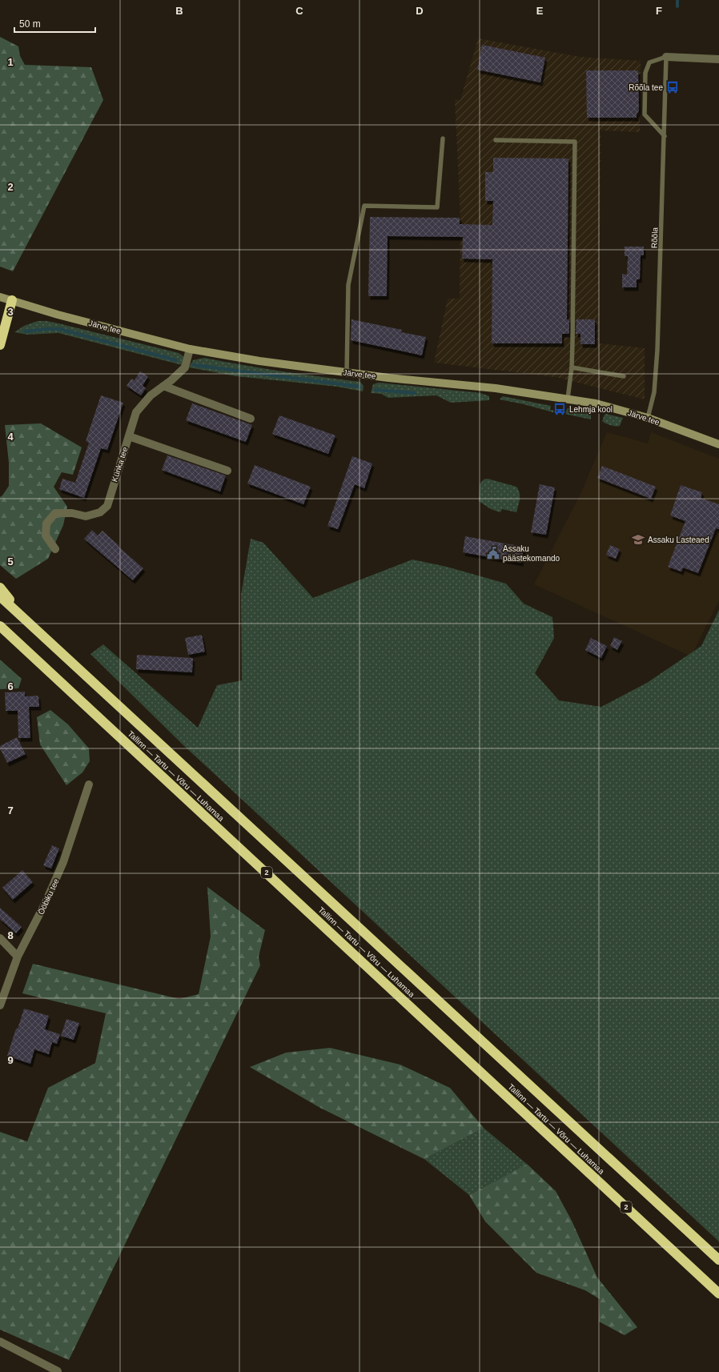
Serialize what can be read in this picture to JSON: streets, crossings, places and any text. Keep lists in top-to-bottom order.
{
  "streets": {
    "highway": ["Tallinn — Tartu — Võru — Luhamaa", "2"],
    "street": ["Järve tee", "Künka tee", "Ööbiku tee"],
    "lane": ["Rõõla"]
  },
  "crossings": [
    ["Rõõla", "Järve tee"],
    ["Järve tee", "Künka tee"]
  ],
  "places": {
    "bus stop": ["Rõõla tee", "Lehmja kool"],
    "school or university": ["Assaku Lasteaed"],
    "public building": ["Assaku päästekomando"]
  },
  "scale_bar": "50 m",
  "grid": {
    "columns": [
      "B",
      "C",
      "D",
      "E",
      "F"
    ],
    "rows": [
      "1",
      "2",
      "3",
      "4",
      "5",
      "6",
      "7",
      "8",
      "9"
    ]
  }
}
